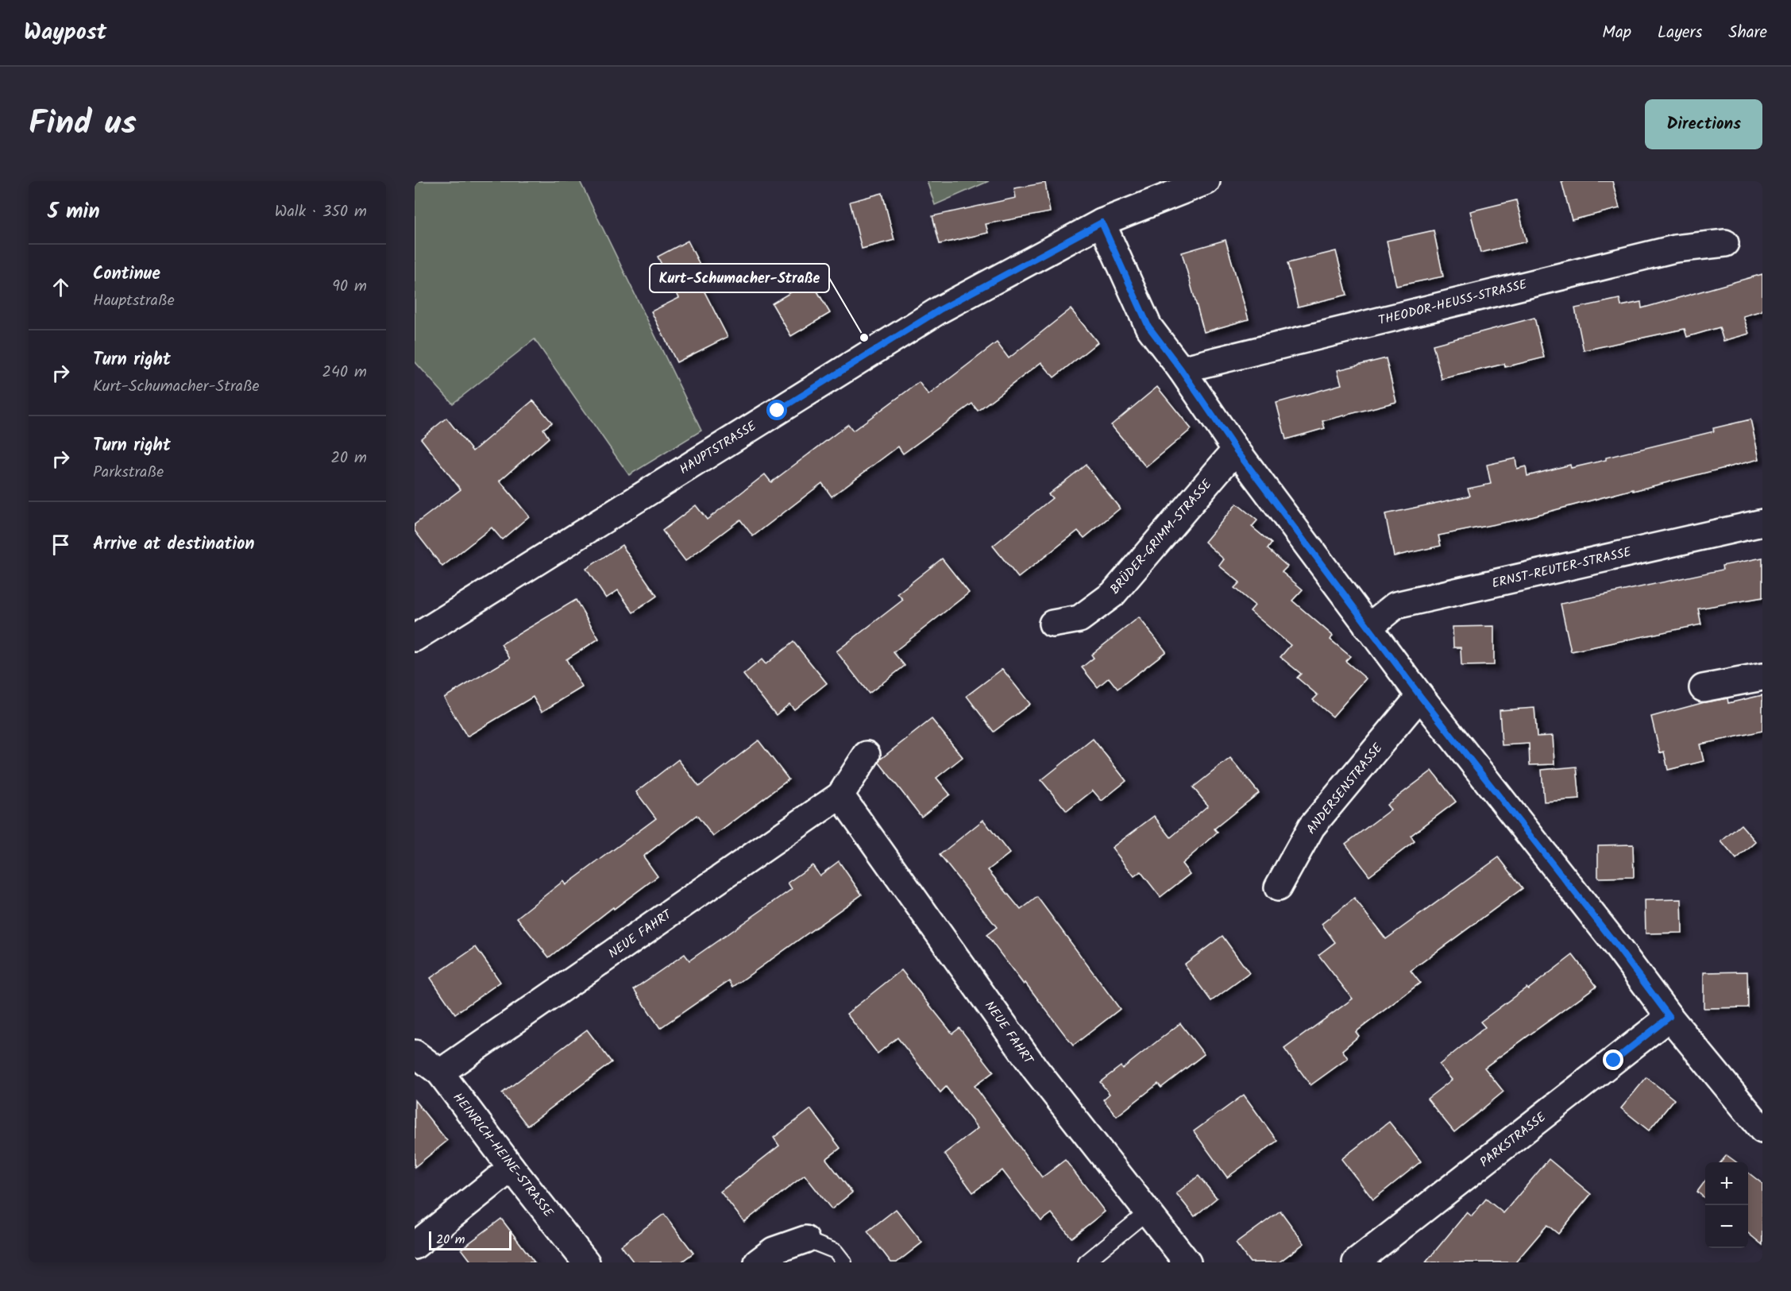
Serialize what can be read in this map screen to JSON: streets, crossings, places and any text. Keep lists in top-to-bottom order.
{
  "streets": {
    "street": [
      "THEODOR-HEUSS-STRASSE",
      "HAUPTSTRASSE",
      "BRÜDER-GRIMM-STRASSE",
      "ERNST-REUTER-STRASSE",
      "ANDERSENSTRASSE",
      "NEUE FAHRT",
      "PARKSTRASSE",
      "HEINRICH-HEINE-STRASSE"
    ]
  },
  "crossings": [
    ["NEUE FAHRT", "HEINRICH-HEINE-STRASSE"]
  ],
  "places": ["Kurt-Schumacher-Straße"],
  "scale_bar": "20 m",
  "page": {
    "header": "Waypost",
    "nav": ["Map", "Layers", "Share"],
    "title": "Find us",
    "buttons": "Directions",
    "heading": ["5 min", "Walk · 350 m"],
    "list": [
      ["Continue", "Hauptstraße", "90 m"],
      ["Turn right", "Kurt-Schumacher-Straße", "240 m"],
      ["Turn right", "Parkstraße", "20 m"],
      "Arrive at destination"
    ],
    "map_buttons": ["+", "−"],
    "scale": "20 m"
  }
}
